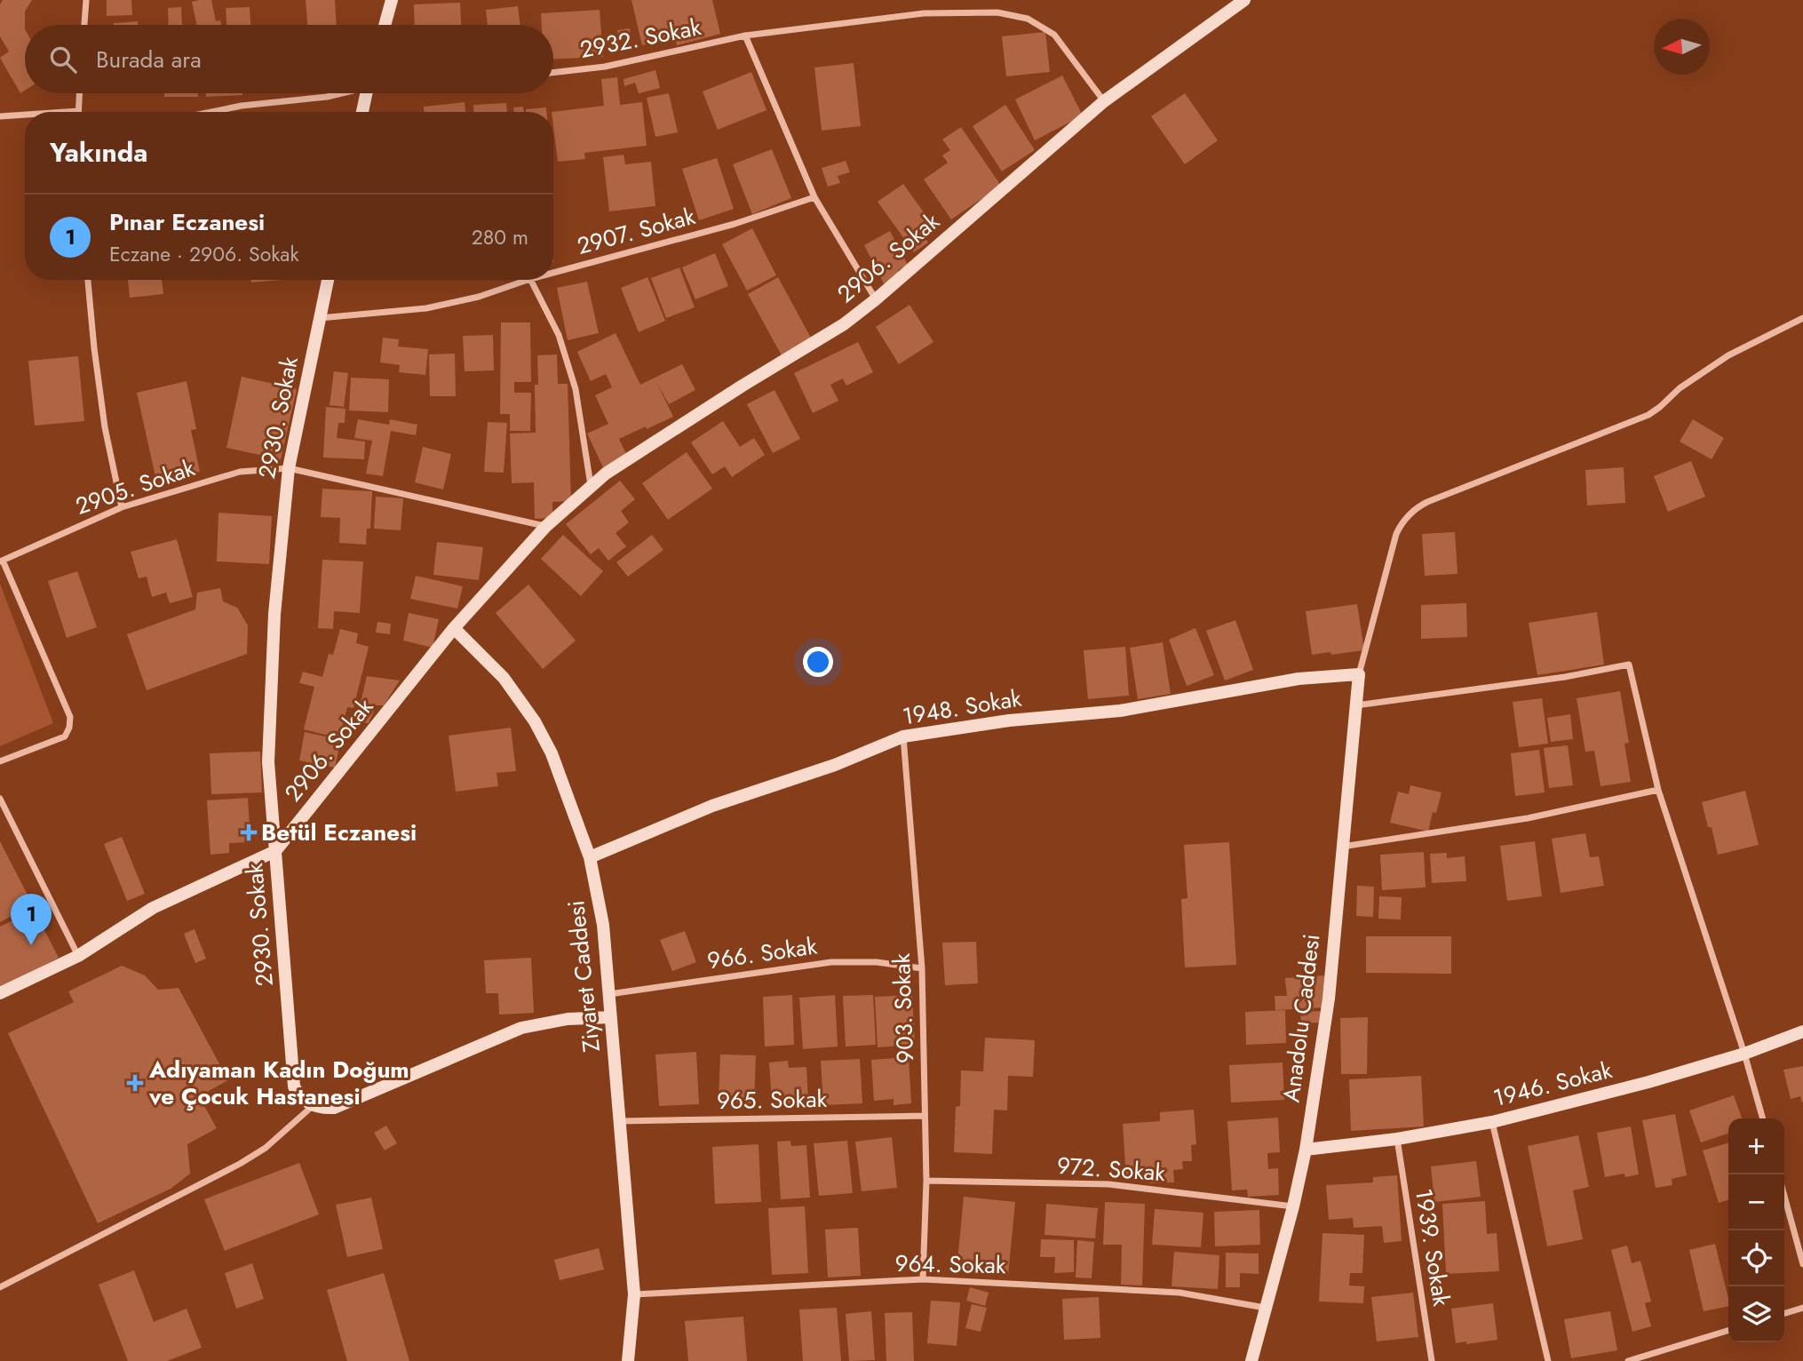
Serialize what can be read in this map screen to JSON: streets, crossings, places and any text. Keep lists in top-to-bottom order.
{
  "streets": {
    "street": [
      "2932. Sokak",
      "2907. Sokak",
      "2906. Sokak",
      "2930. Sokak",
      "2905. Sokak",
      "1948. Sokak",
      "966. Sokak",
      "Ziyaret Caddesi",
      "903. Sokak",
      "Anadolu Caddesi",
      "1946. Sokak",
      "965. Sokak",
      "972. Sokak",
      "1939. Sokak",
      "964. Sokak"
    ]
  },
  "crossings": [
    ["2932. Sokak", "2906. Sokak"],
    ["2907. Sokak", "2930. Sokak"],
    ["2906. Sokak", "2930. Sokak"],
    ["2906. Sokak", "Ziyaret Caddesi"],
    ["2930. Sokak", "2905. Sokak"],
    ["1948. Sokak", "Ziyaret Caddesi"],
    ["1948. Sokak", "903. Sokak"],
    ["1948. Sokak", "Anadolu Caddesi"],
    ["966. Sokak", "Ziyaret Caddesi"],
    ["966. Sokak", "903. Sokak"],
    ["Ziyaret Caddesi", "965. Sokak"],
    ["Ziyaret Caddesi", "964. Sokak"],
    ["903. Sokak", "965. Sokak"],
    ["903. Sokak", "972. Sokak"],
    ["903. Sokak", "964. Sokak"],
    ["Anadolu Caddesi", "1946. Sokak"],
    ["Anadolu Caddesi", "972. Sokak"],
    ["Anadolu Caddesi", "964. Sokak"],
    ["1946. Sokak", "1939. Sokak"]
  ],
  "places": {
    "health": ["Betül Eczanesi", "Adıyaman Kadın Doğum ve Çocuk Hastanesi"]
  },
  "north": "left",
  "page": {
    "search": "Burada ara",
    "heading": "Yakında",
    "list": [
      {
        "mark": "1",
        "name": "Pınar Eczanesi",
        "note": "Eczane · 2906. Sokak",
        "value": "280 m"
      }
    ],
    "pins": "1",
    "map_buttons": ["+", "−"]
  }
}
